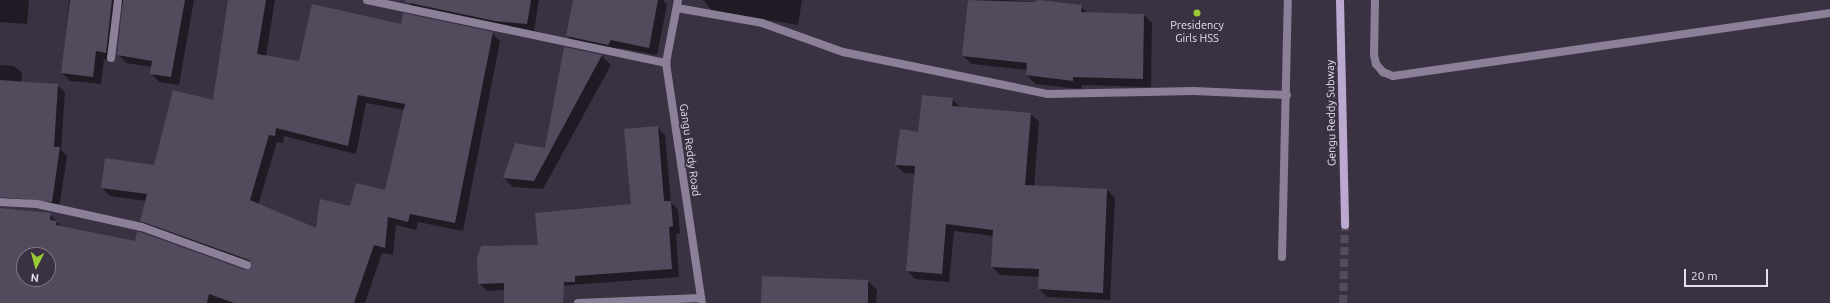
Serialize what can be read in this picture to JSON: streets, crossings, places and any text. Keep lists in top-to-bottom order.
{
  "streets": {
    "main road": ["Gengu Reddy Subway"],
    "street": ["Gangu Reddy Road"]
  },
  "places": ["Presidency Girls HSS"],
  "scale_bar": "20 m",
  "north": "bottom"
}
